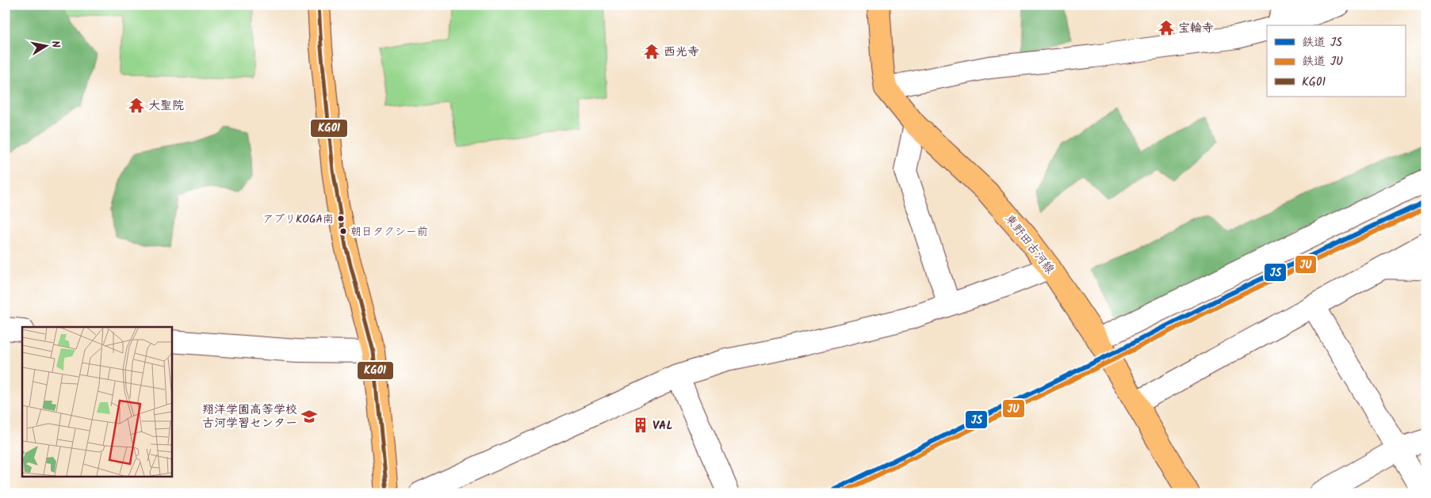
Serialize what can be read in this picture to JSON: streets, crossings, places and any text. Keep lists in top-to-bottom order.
{
  "streets": {
    "main road": ["東野田古河線"]
  },
  "places": {
    "temple": ["宝輪寺", "西光寺", "大聖院"],
    "other": ["アプリKOGA南", "朝日タクシー前"],
    "school or university": ["翔洋学園高等学校 古河学習センター"],
    "building": ["VAL"]
  },
  "lines": ["transit line KG01", "rail line JS", "rail line JU"],
  "legend": ["鉄道 JS", "鉄道 JU", "KG01"],
  "north": "right"
}
